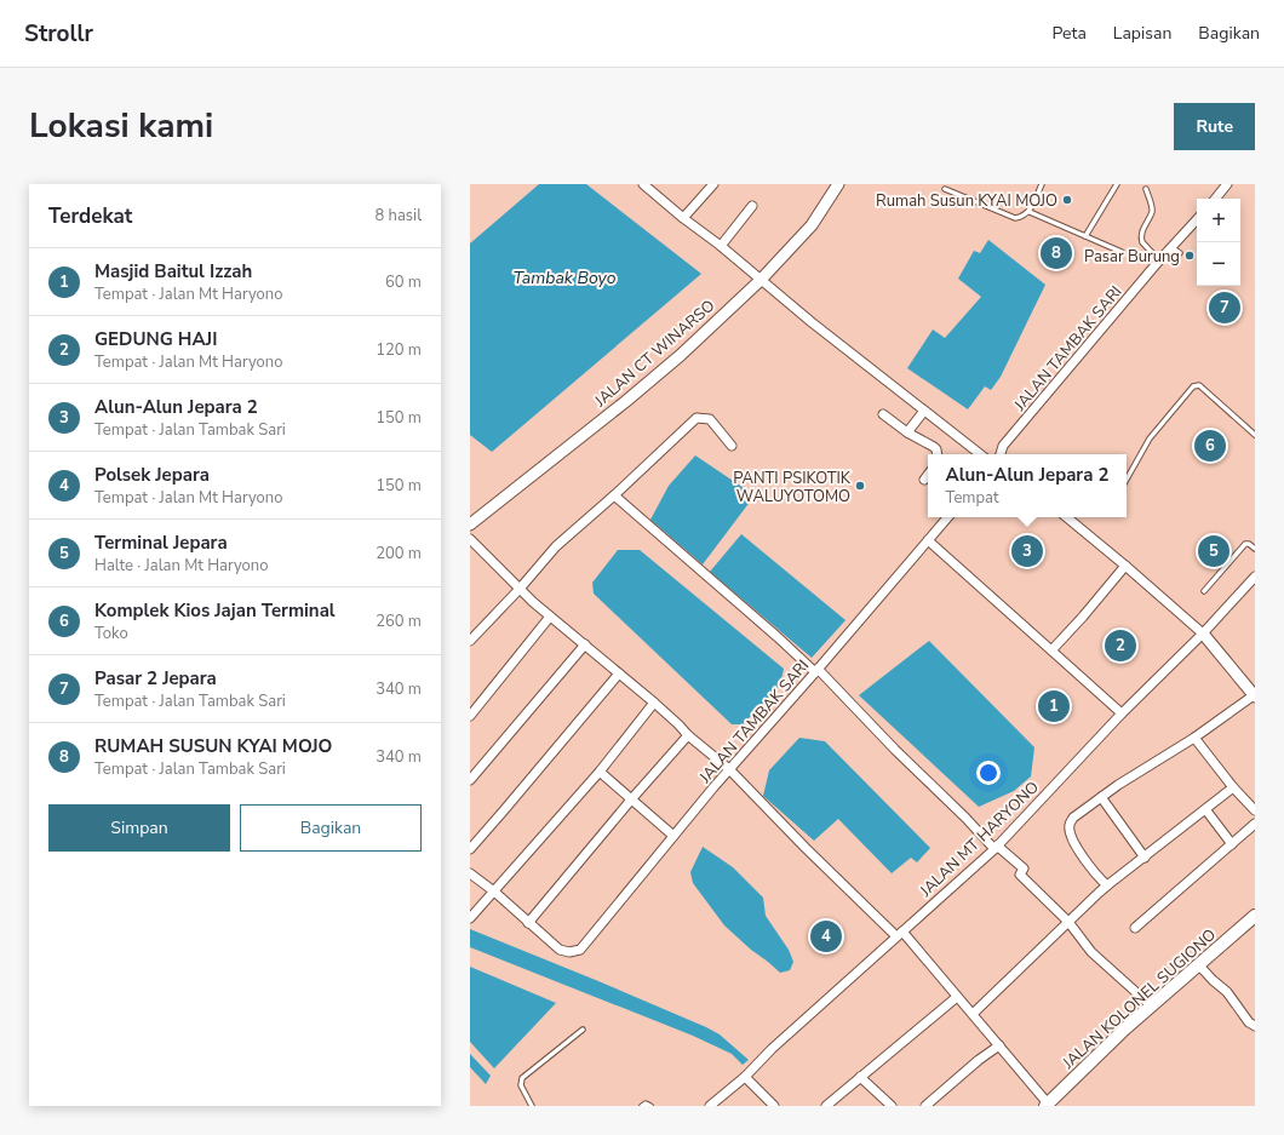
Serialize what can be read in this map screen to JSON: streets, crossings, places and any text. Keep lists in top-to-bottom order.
{
  "streets": {
    "main road": ["JALAN KOLONEL SUGIONO"],
    "street": ["JALAN TAMBAK SARI", "JALAN CT WINARSO", "JALAN MT HARYONO"]
  },
  "water": ["Tambak Boyo"],
  "places": ["Rumah Susun KYAI MOJO", "Pasar Burung", "PANTI PSIKOTIK WALUYOTOMO"],
  "page": {
    "header": "Strollr",
    "nav": ["Peta", "Lapisan", "Bagikan"],
    "title": "Lokasi kami",
    "buttons": [
      "Rute",
      ["Simpan", "Bagikan"]
    ],
    "heading": ["Terdekat", "8 hasil"],
    "map_buttons": ["+", "−"],
    "pins": [
      "8",
      "7",
      "6",
      "3",
      "5",
      "2",
      "1",
      "4"
    ],
    "list": [
      {
        "mark": "1",
        "name": "Masjid Baitul Izzah",
        "note": "Tempat · Jalan Mt Haryono",
        "value": "60 m"
      },
      {
        "mark": "2",
        "name": "GEDUNG HAJI",
        "note": "Tempat · Jalan Mt Haryono",
        "value": "120 m"
      },
      {
        "mark": "3",
        "name": "Alun-Alun Jepara 2",
        "note": "Tempat · Jalan Tambak Sari",
        "value": "150 m"
      },
      {
        "mark": "4",
        "name": "Polsek Jepara",
        "note": "Tempat · Jalan Mt Haryono",
        "value": "150 m"
      },
      {
        "mark": "5",
        "name": "Terminal Jepara",
        "note": "Halte · Jalan Mt Haryono",
        "value": "200 m"
      },
      {
        "mark": "6",
        "name": "Komplek Kios Jajan Terminal",
        "note": "Toko",
        "value": "260 m"
      },
      {
        "mark": "7",
        "name": "Pasar 2 Jepara",
        "note": "Tempat · Jalan Tambak Sari",
        "value": "340 m"
      },
      {
        "mark": "8",
        "name": "RUMAH SUSUN KYAI MOJO",
        "note": "Tempat · Jalan Tambak Sari",
        "value": "340 m"
      }
    ],
    "popup": ["Alun-Alun Jepara 2", "Tempat"]
  }
}
